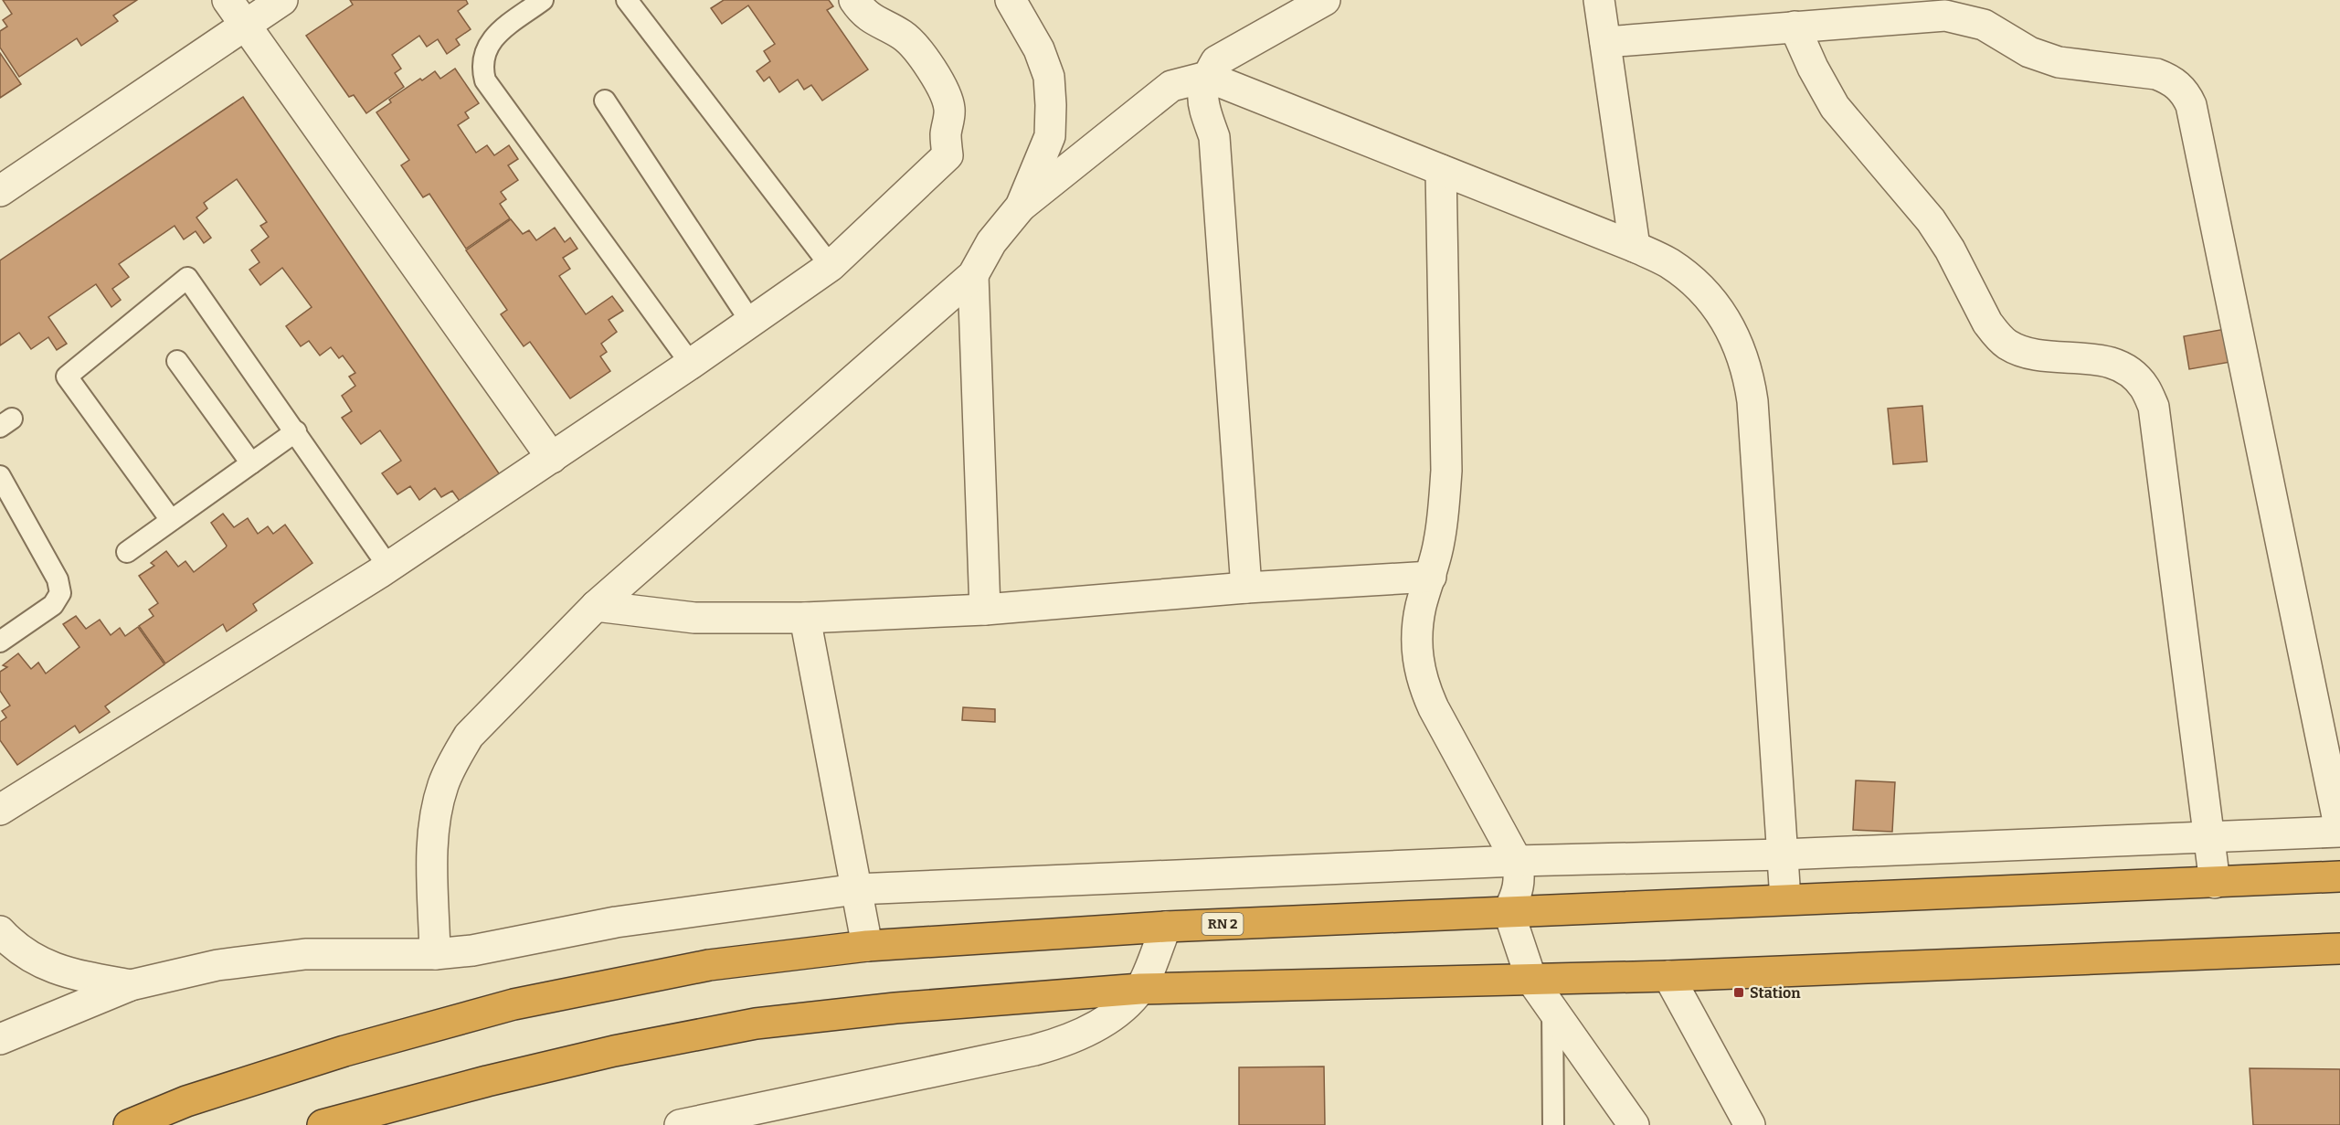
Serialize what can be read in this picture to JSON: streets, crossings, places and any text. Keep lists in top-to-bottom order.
{
  "streets": {
    "highway": ["RN 2"]
  },
  "places": {
    "transit": ["Station"]
  }
}
